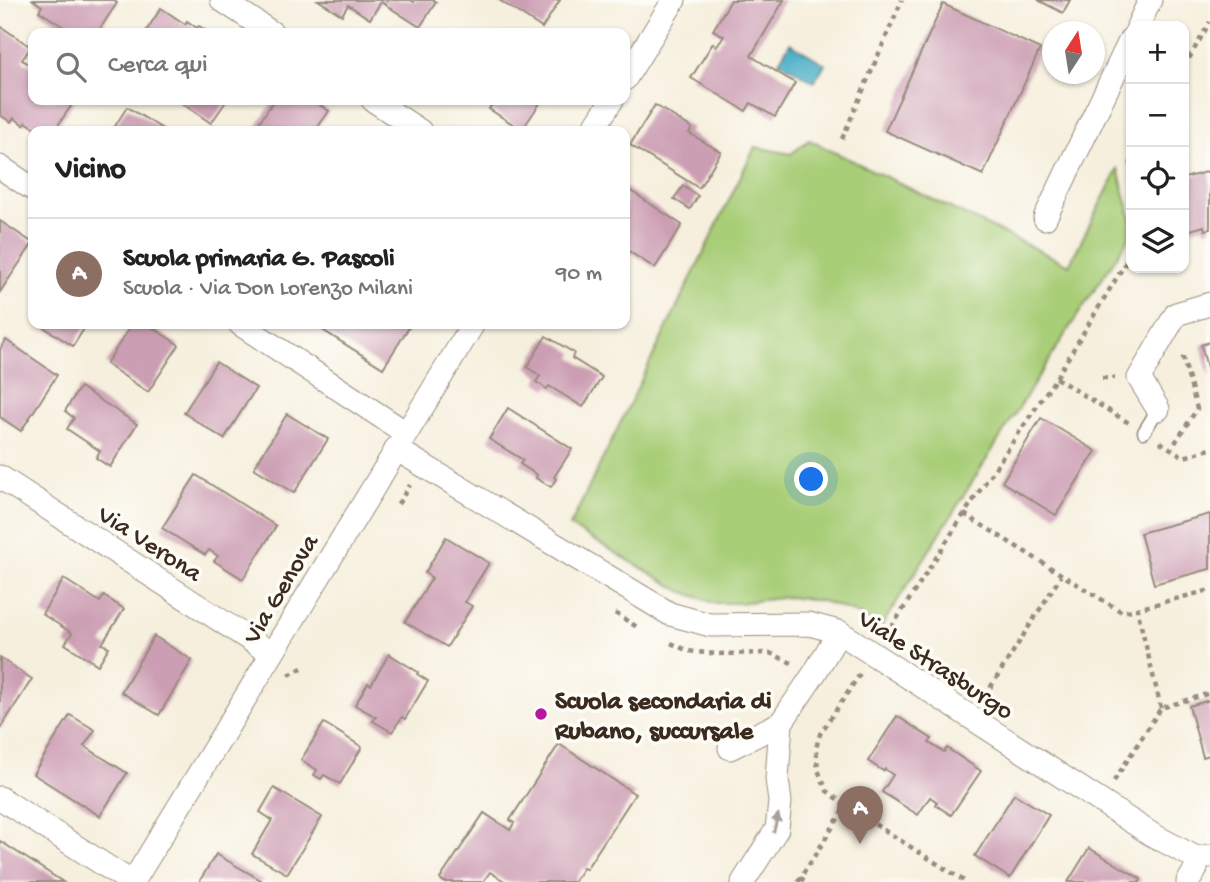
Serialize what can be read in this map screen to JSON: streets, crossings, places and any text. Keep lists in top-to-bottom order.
{
  "streets": {
    "street": ["Via Verona", "Via Genova", "Viale Strasburgo"]
  },
  "crossings": [
    ["Via Verona", "Via Genova"],
    ["Via Genova", "Viale Strasburgo"]
  ],
  "places": ["Scuola secondaria di Rubano, succursale"],
  "north": "top",
  "page": {
    "map_buttons": ["+", "−"],
    "search": "Cerca qui",
    "heading": "Vicino",
    "list": [
      {
        "mark": "A",
        "name": "Scuola primaria G. Pascoli",
        "note": "Scuola · Via Don Lorenzo Milani",
        "value": "90 m"
      }
    ],
    "pins": "A"
  }
}
